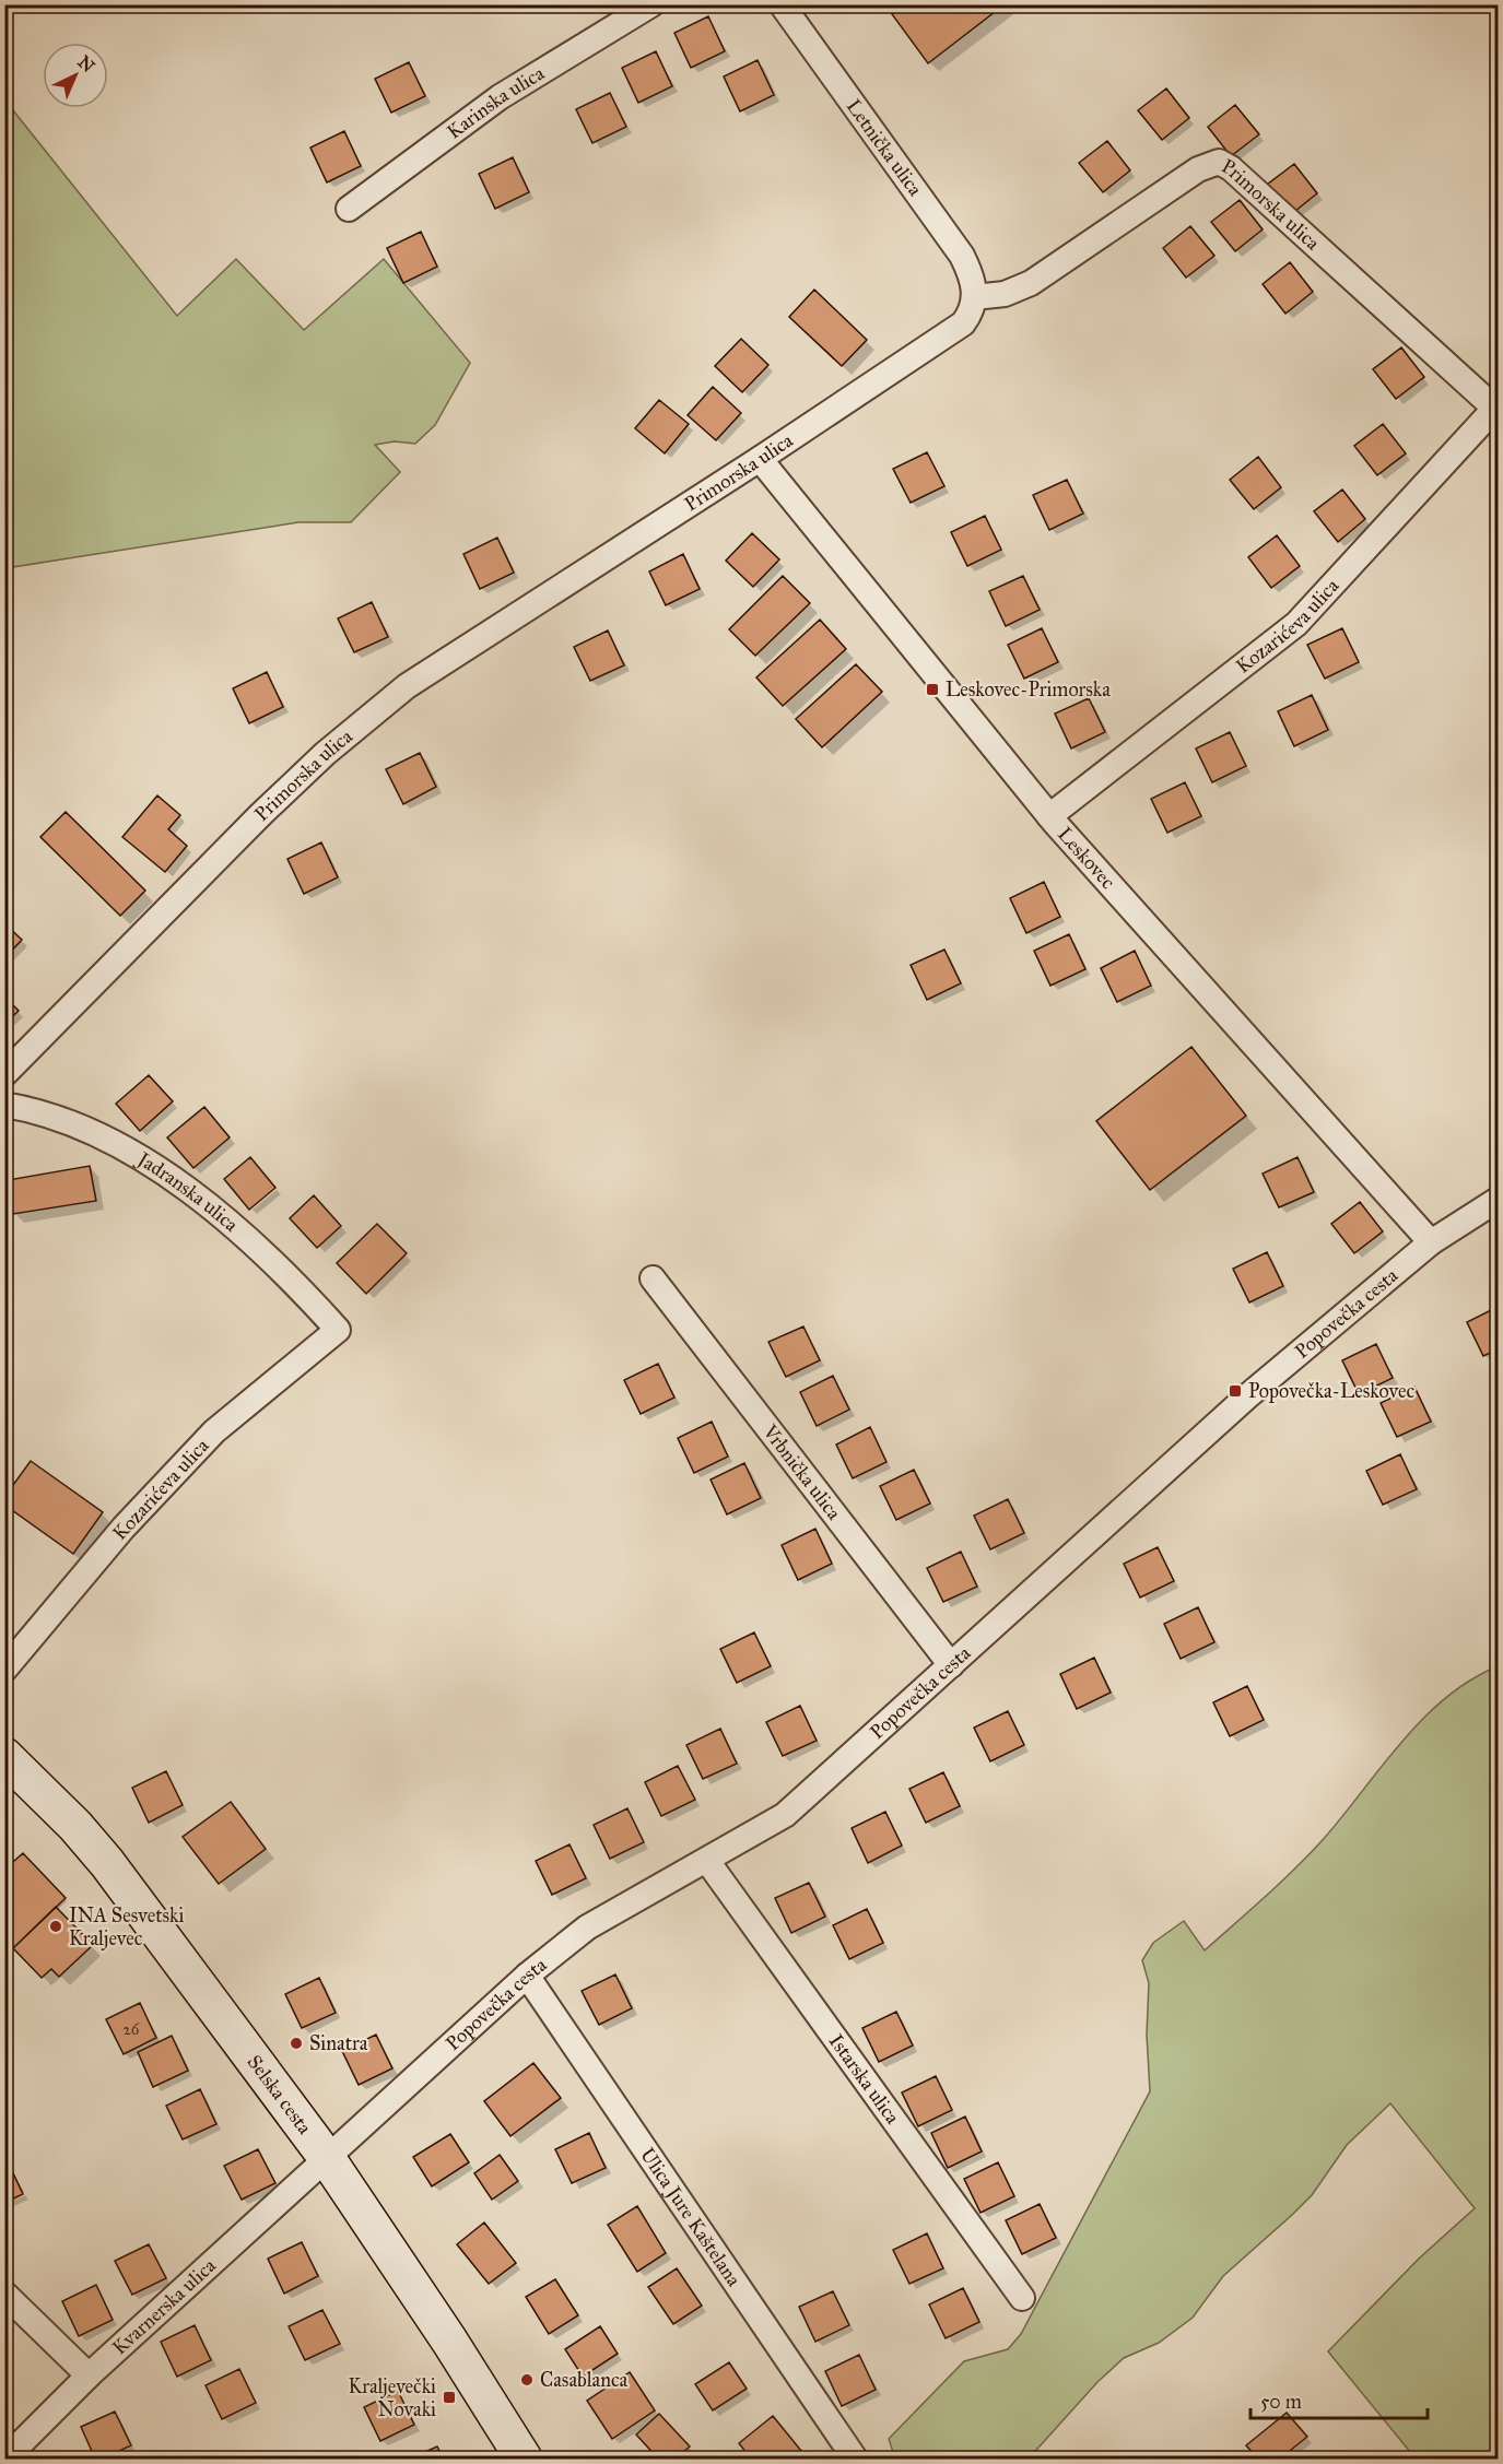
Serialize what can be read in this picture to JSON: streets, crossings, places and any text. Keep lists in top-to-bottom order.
{
  "streets": {
    "main road": ["Selska cesta"],
    "street": [
      "Karinska ulica",
      "Letnička ulica",
      "Primorska ulica",
      "Kozarićeva ulica",
      "Leskovec",
      "Jadranska ulica",
      "Popovečka cesta",
      "Vrbnička ulica",
      "Istarska ulica",
      "Ulica Jure Kaštelana",
      "Kvarnerska ulica"
    ]
  },
  "crossings": [
    ["Letnička ulica", "Primorska ulica"],
    ["Primorska ulica", "Kozarićeva ulica"],
    ["Primorska ulica", "Leskovec"],
    ["Kozarićeva ulica", "Leskovec"],
    ["Kozarićeva ulica", "Jadranska ulica"],
    ["Leskovec", "Popovečka cesta"],
    ["Popovečka cesta", "Vrbnička ulica"],
    ["Popovečka cesta", "Istarska ulica"],
    ["Popovečka cesta", "Selska cesta"],
    ["Popovečka cesta", "Ulica Jure Kaštelana"],
    ["Popovečka cesta", "Kvarnerska ulica"],
    ["Selska cesta", "Kvarnerska ulica"]
  ],
  "places": {
    "transit": ["Leskovec-Primorska", "Popovečka-Leskovec", "Kraljevečki Novaki"],
    "other": ["INA Sesvetski Kraljevec", "Sinatra", "Casablanca"]
  },
  "house_numbers": ["26"],
  "scale_bar": "50 m",
  "north": "top right"
}
